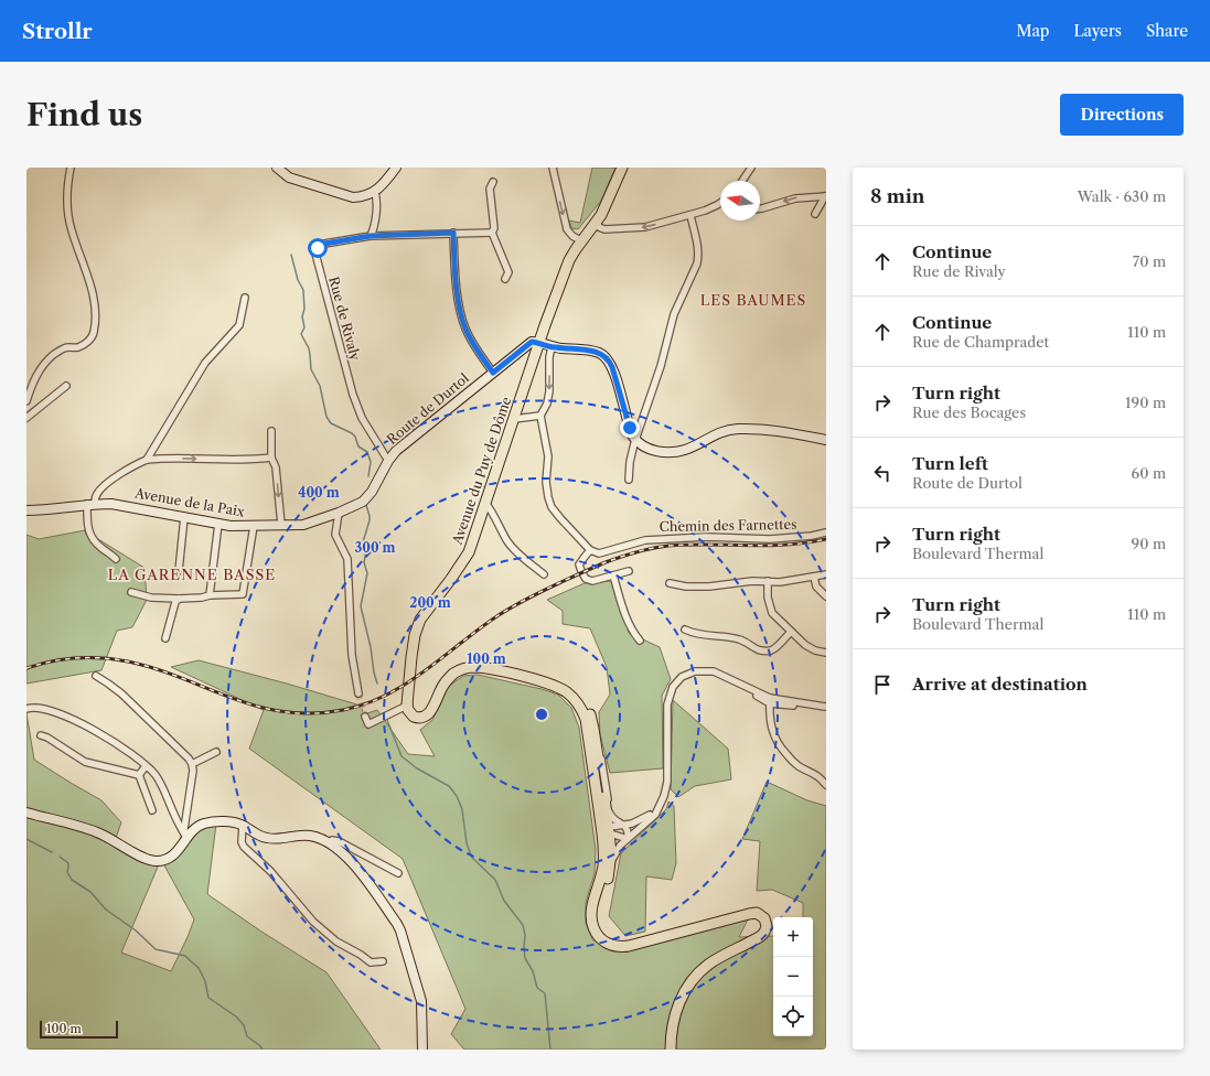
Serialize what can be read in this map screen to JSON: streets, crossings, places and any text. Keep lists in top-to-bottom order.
{
  "streets": {
    "main road": ["Route de Durtol", "Avenue du Puy de Dôme", "Avenue de la Paix"],
    "street": ["Rue de Rivaly", "Chemin des Farnettes"]
  },
  "crossings": [
    ["Rue de Rivaly", "Route de Durtol"],
    ["Route de Durtol", "Avenue du Puy de Dôme"],
    ["Route de Durtol", "Avenue de la Paix"]
  ],
  "districts": ["LES BAUMES", "LA GARENNE BASSE"],
  "scale_bar": "100 m",
  "north": "left",
  "page": {
    "header": "Strollr",
    "nav": ["Map", "Layers", "Share"],
    "buttons": "Directions",
    "title": "Find us",
    "heading": ["8 min", "Walk · 630 m"],
    "list": [
      ["Continue", "Rue de Rivaly", "70 m"],
      ["Continue", "Rue de Champradet", "110 m"],
      ["Turn right", "Rue des Bocages", "190 m"],
      ["Turn left", "Route de Durtol", "60 m"],
      ["Turn right", "Boulevard Thermal", "90 m"],
      ["Turn right", "Boulevard Thermal", "110 m"],
      "Arrive at destination"
    ],
    "map_buttons": ["+", "−"],
    "scale": "100 m"
  },
  "rings": [
    "400 m",
    "300 m",
    "200 m",
    "100 m"
  ]
}
